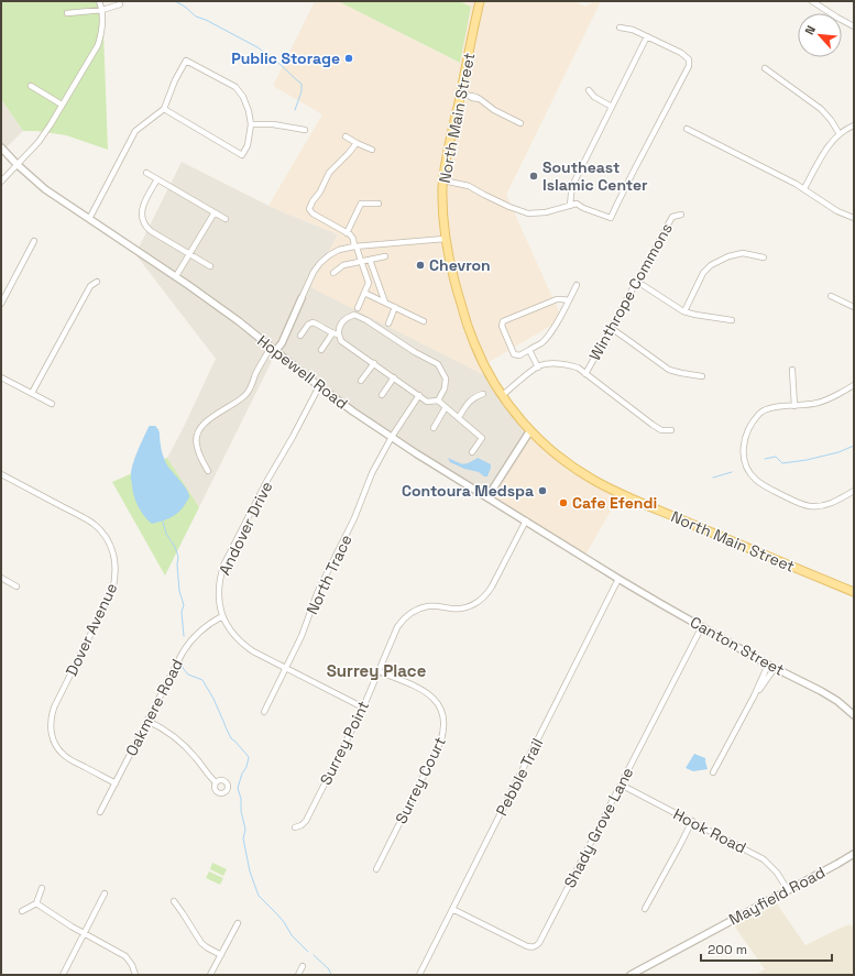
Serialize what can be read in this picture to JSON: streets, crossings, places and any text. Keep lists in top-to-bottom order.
{
  "streets": {
    "main road": ["North Main Street"],
    "street": [
      "Winthrope Commons",
      "Hopewell Road",
      "Andover Drive",
      "North Trace",
      "Dover Avenue",
      "Canton Street",
      "Oakmere Road",
      "Surrey Point",
      "Pebble Trail",
      "Surrey Court",
      "Shady Grove Lane",
      "Hook Road",
      "Mayfield Road"
    ]
  },
  "crossings": [
    ["Hopewell Road", "Andover Drive"],
    ["Hopewell Road", "North Trace"],
    ["Hopewell Road", "Canton Street"],
    ["Hopewell Road", "Surrey Point"],
    ["Hopewell Road", "Pebble Trail"],
    ["Andover Drive", "North Trace"],
    ["Andover Drive", "Oakmere Road"],
    ["Andover Drive", "Surrey Point"],
    ["Dover Avenue", "Oakmere Road"],
    ["Canton Street", "Pebble Trail"],
    ["Canton Street", "Shady Grove Lane"],
    ["Surrey Point", "Surrey Court"],
    ["Pebble Trail", "Shady Grove Lane"],
    ["Shady Grove Lane", "Hook Road"],
    ["Hook Road", "Mayfield Road"]
  ],
  "districts": ["Surrey Place"],
  "places": [
    "Public Storage",
    "Southeast Islamic Center",
    "Chevron",
    "Contoura Medspa",
    "Cafe Efendi"
  ],
  "scale_bar": "200 m",
  "north": "top left"
}
